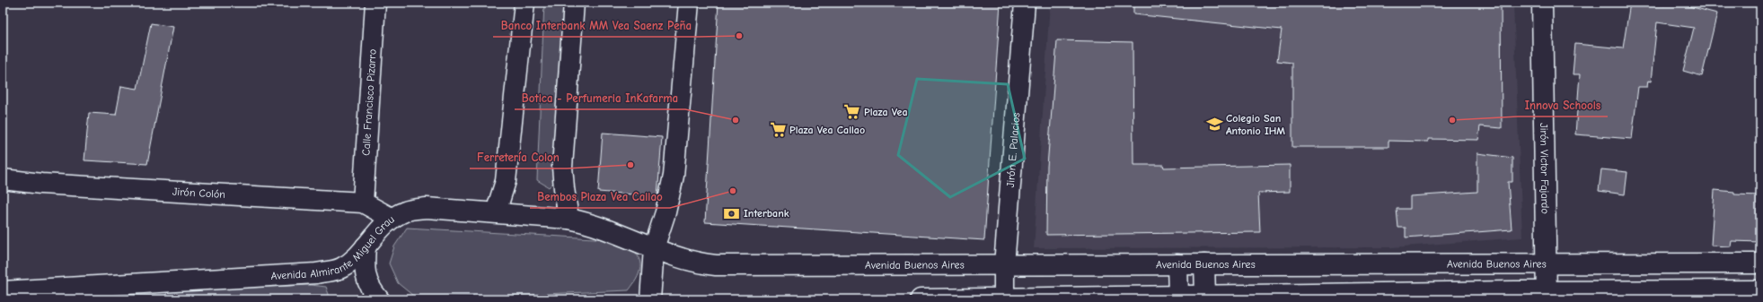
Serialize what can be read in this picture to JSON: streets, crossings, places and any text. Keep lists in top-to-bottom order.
{
  "streets": {
    "main road": [
      "Calle Francisco Pizarro",
      "Jirón E. Palacios",
      "Jirón Victor Fajardo",
      "Jirón Colón",
      "Avenida Almirante Miguel Grau",
      "Avenida Buenos Aires"
    ]
  },
  "crossings": [
    ["Calle Francisco Pizarro", "Jirón Colón"],
    ["Jirón E. Palacios", "Avenida Buenos Aires"],
    ["Jirón Victor Fajardo", "Avenida Buenos Aires"],
    ["Jirón Colón", "Avenida Almirante Miguel Grau"],
    ["Avenida Almirante Miguel Grau", "Avenida Buenos Aires"]
  ],
  "places": {
    "other": [
      "Banco Interbank MM Vea Saenz Peña",
      "Botica - Perfumeria InKafarma",
      "Innova Schools",
      "Ferretería Colon",
      "Bembos Plaza Vea Callao"
    ],
    "supermarket": ["Plaza Vea", "Plaza Vea Callao"],
    "school or university": ["Colegio San Antonio IHM"],
    "bank": ["Interbank"]
  }
}
